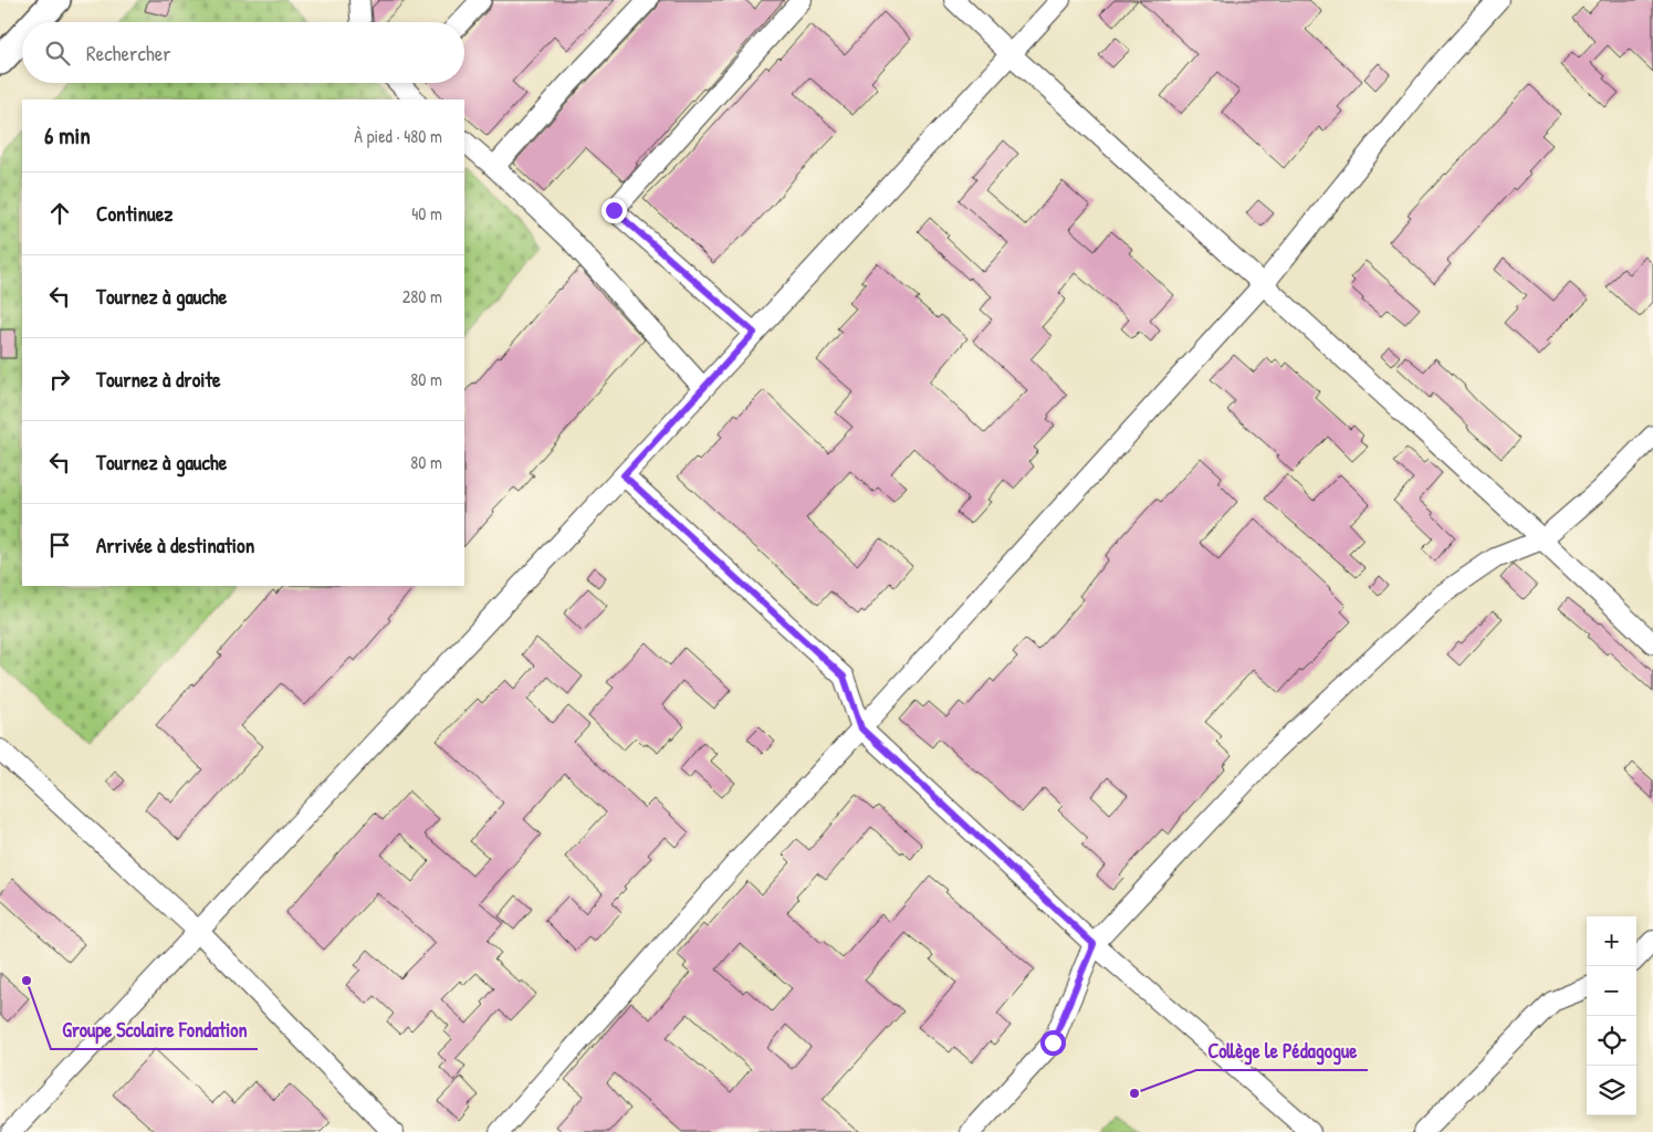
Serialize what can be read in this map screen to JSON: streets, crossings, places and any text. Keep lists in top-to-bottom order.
{
  "places": ["Groupe Scolaire Fondation", "Collège le Pédagogue"],
  "page": {
    "search": "Rechercher",
    "heading": ["6 min", "À pied · 480 m"],
    "list": [
      ["Continuez", "40 m"],
      ["Tournez à gauche", "280 m"],
      ["Tournez à droite", "80 m"],
      ["Tournez à gauche", "80 m"],
      "Arrivée à destination"
    ],
    "map_buttons": ["+", "−"]
  }
}
